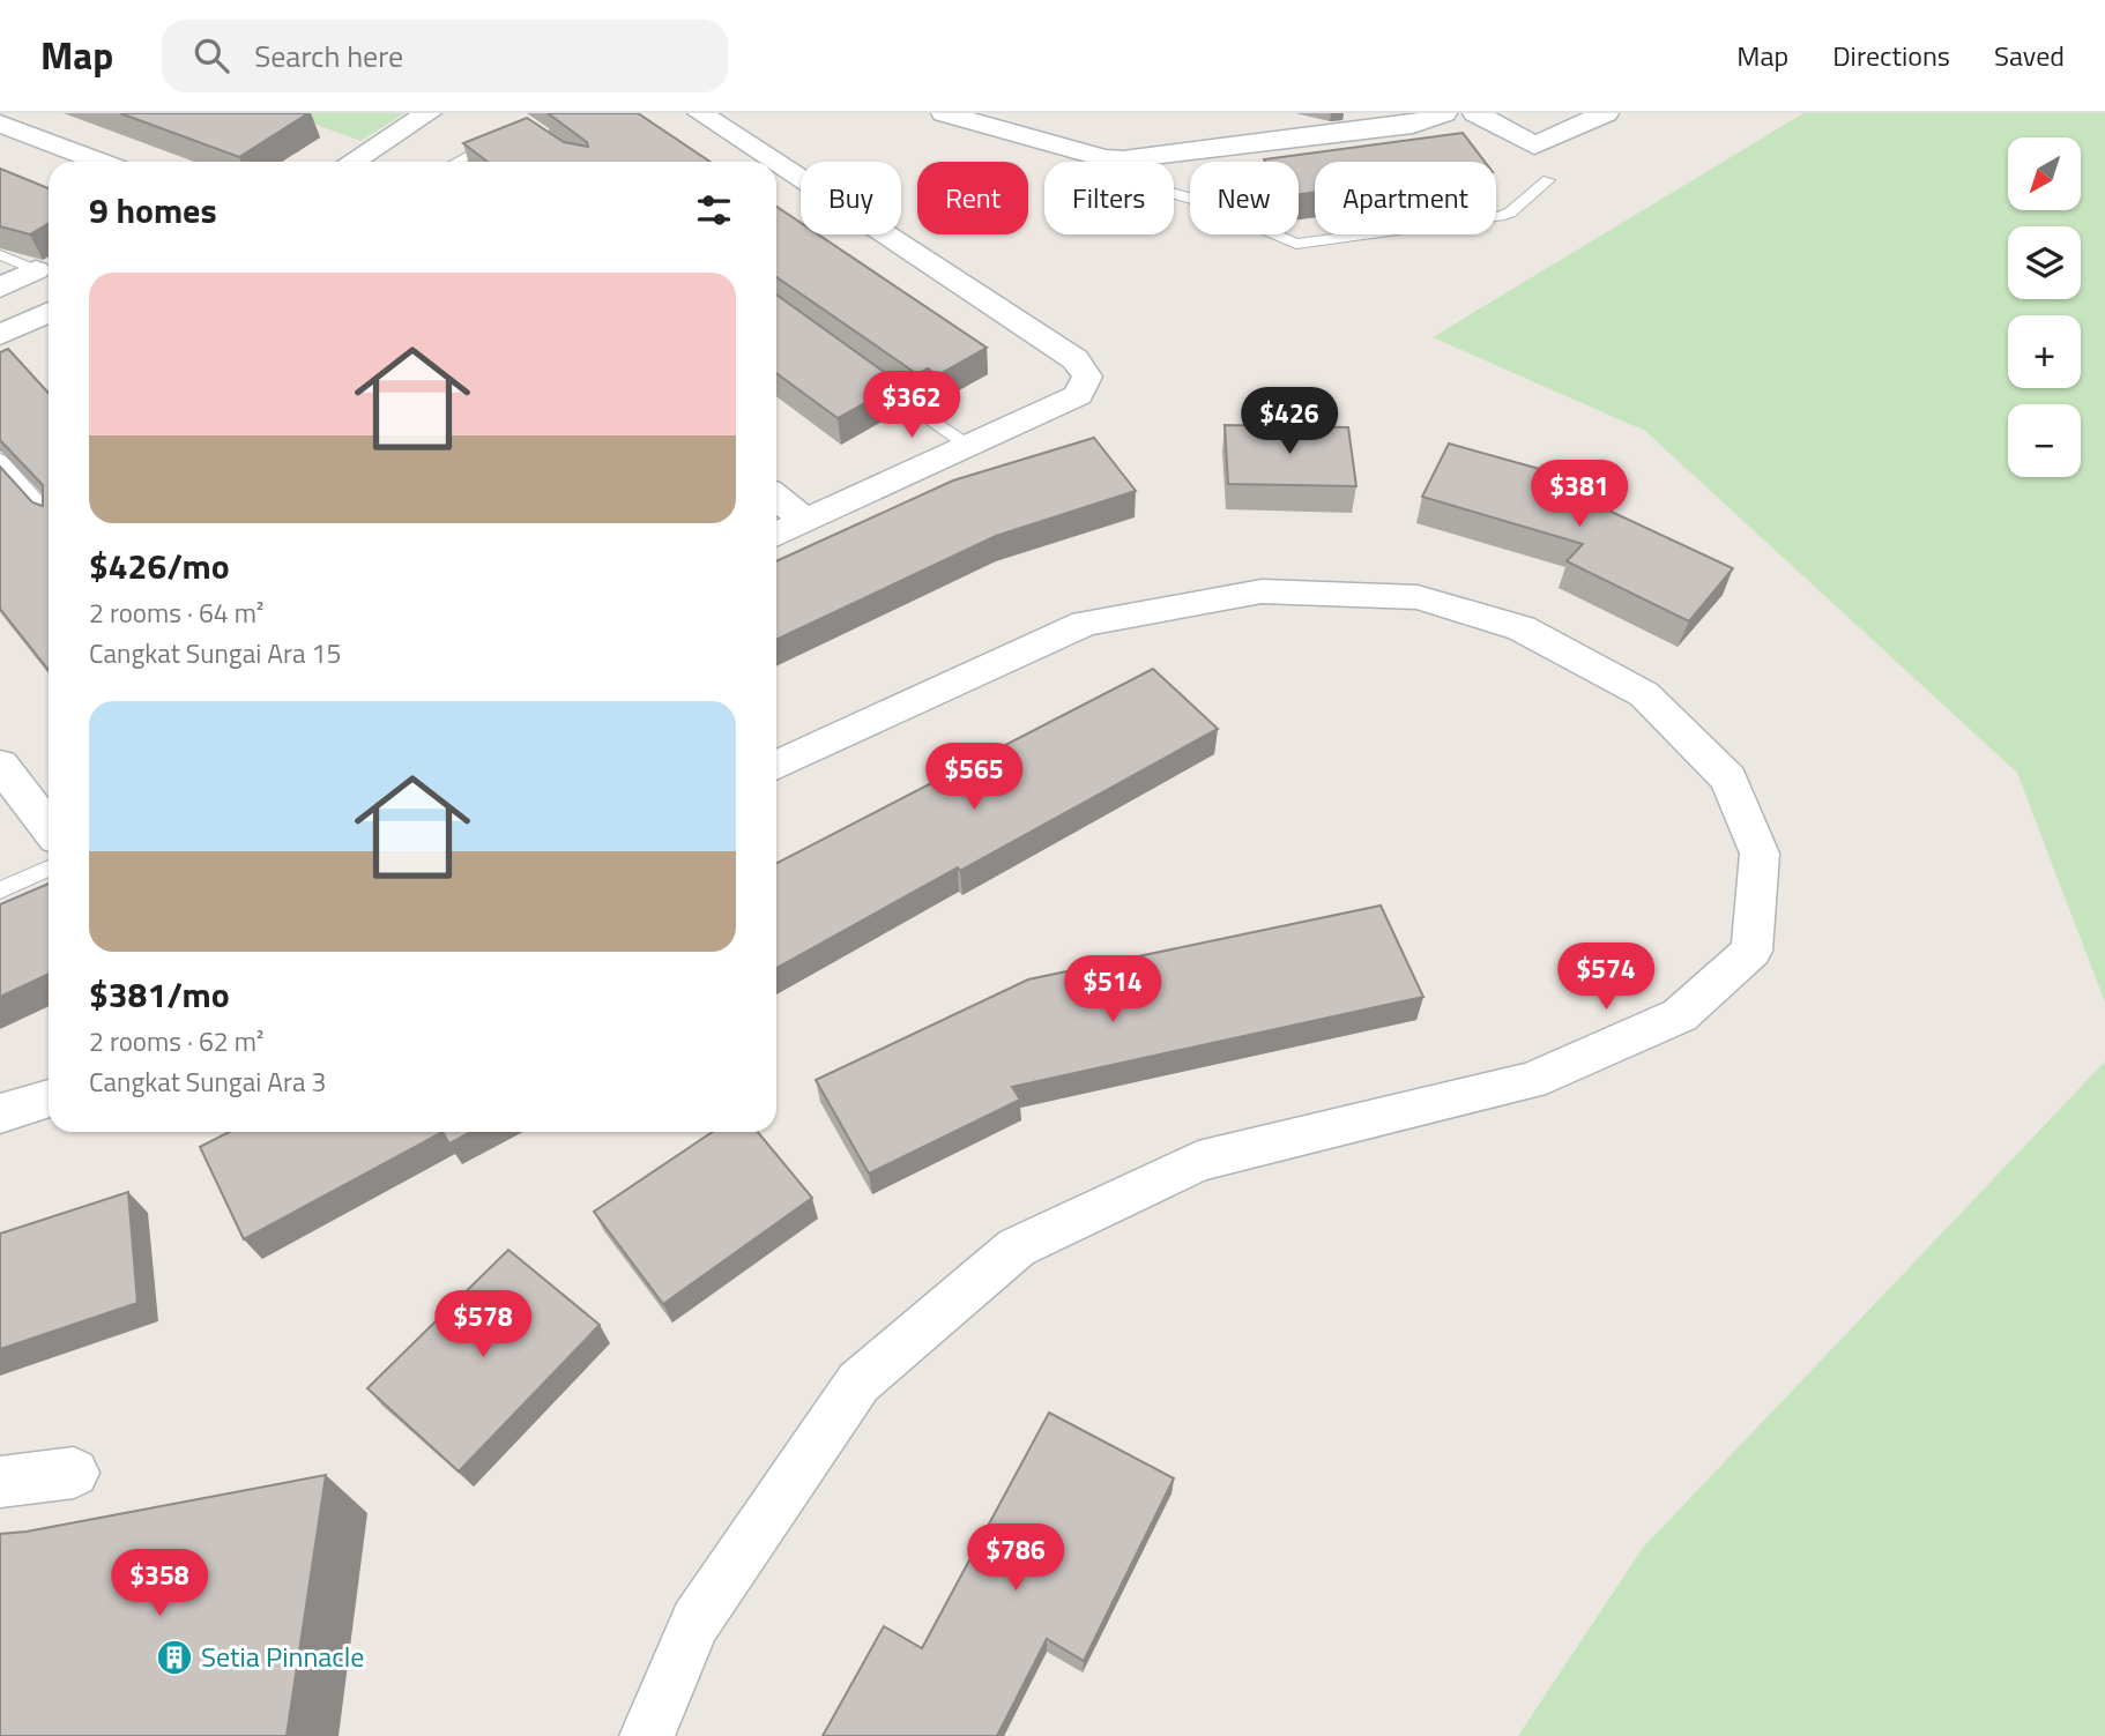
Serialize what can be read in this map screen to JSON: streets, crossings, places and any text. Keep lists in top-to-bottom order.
{
  "places": {
    "building": ["Setia Pinnacle"]
  },
  "north": "bottom left",
  "page": {
    "header": "Map",
    "search": "Search here",
    "nav": ["Map", "Directions", "Saved"],
    "map_buttons": ["+", "−"],
    "chip": [
      "Buy",
      "Rent",
      "Filters",
      "New",
      "Apartment"
    ],
    "heading": "9 homes",
    "list": [
      {
        "name": "$426/mo",
        "note": "2 rooms · 64 m² · Cangkat Sungai Ara 15"
      },
      {
        "name": "$381/mo",
        "note": "2 rooms · 62 m² · Cangkat Sungai Ara 3"
      }
    ],
    "price": [
      "$362",
      "$426",
      "$381",
      "$565",
      "$574",
      "$514",
      "$578",
      "$786",
      "$358"
    ]
  }
}
